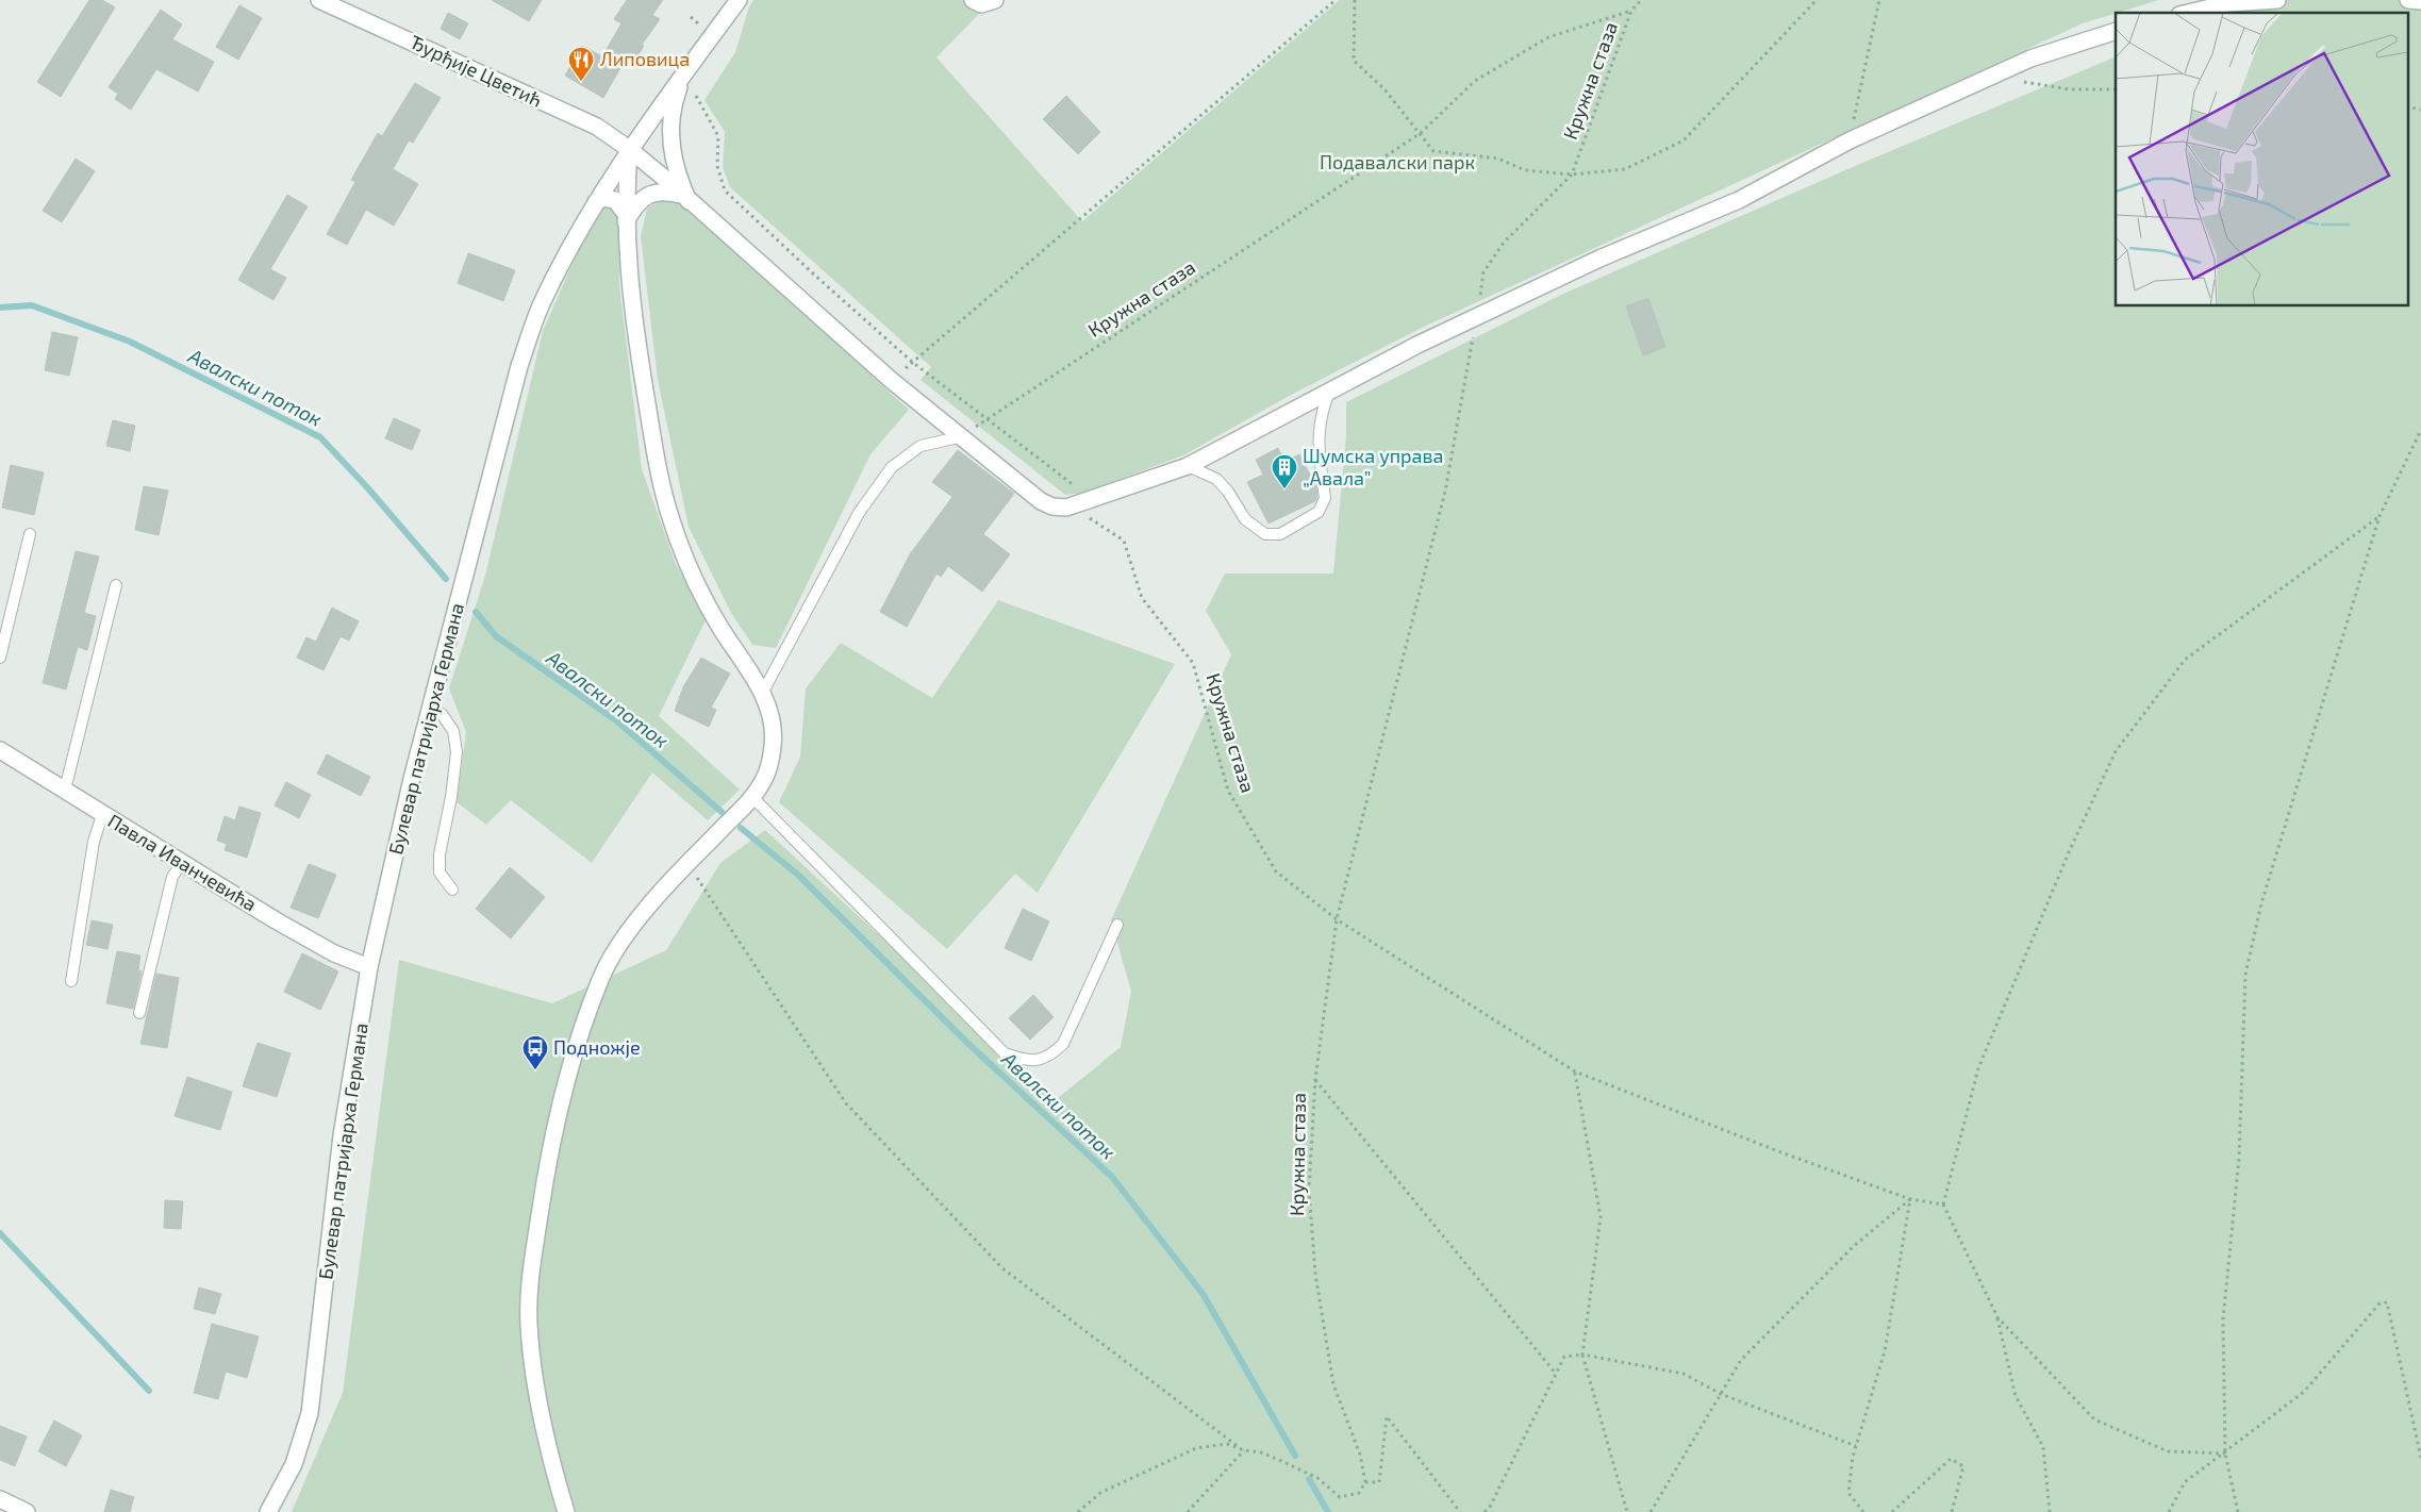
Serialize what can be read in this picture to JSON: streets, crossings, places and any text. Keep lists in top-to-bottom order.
{
  "streets": {
    "street": ["Ђурђије Цветић", "Булевар патријарха Германа", "Павла Иванчевића"],
    "path": ["Кружна стаза"]
  },
  "crossings": [
    ["Ђурђије Цветић", "Кружна стаза"],
    ["Ђурђије Цветић", "Булевар патријарха Германа"],
    ["Булевар патријарха Германа", "Павла Иванчевића"]
  ],
  "water": ["Авалски поток"],
  "parks": ["Подавалски парк"],
  "places": {
    "restaurant": ["Липовица"],
    "building": ["Шумска управа „Авала”"],
    "bus stop": ["Подножје"]
  }
}
